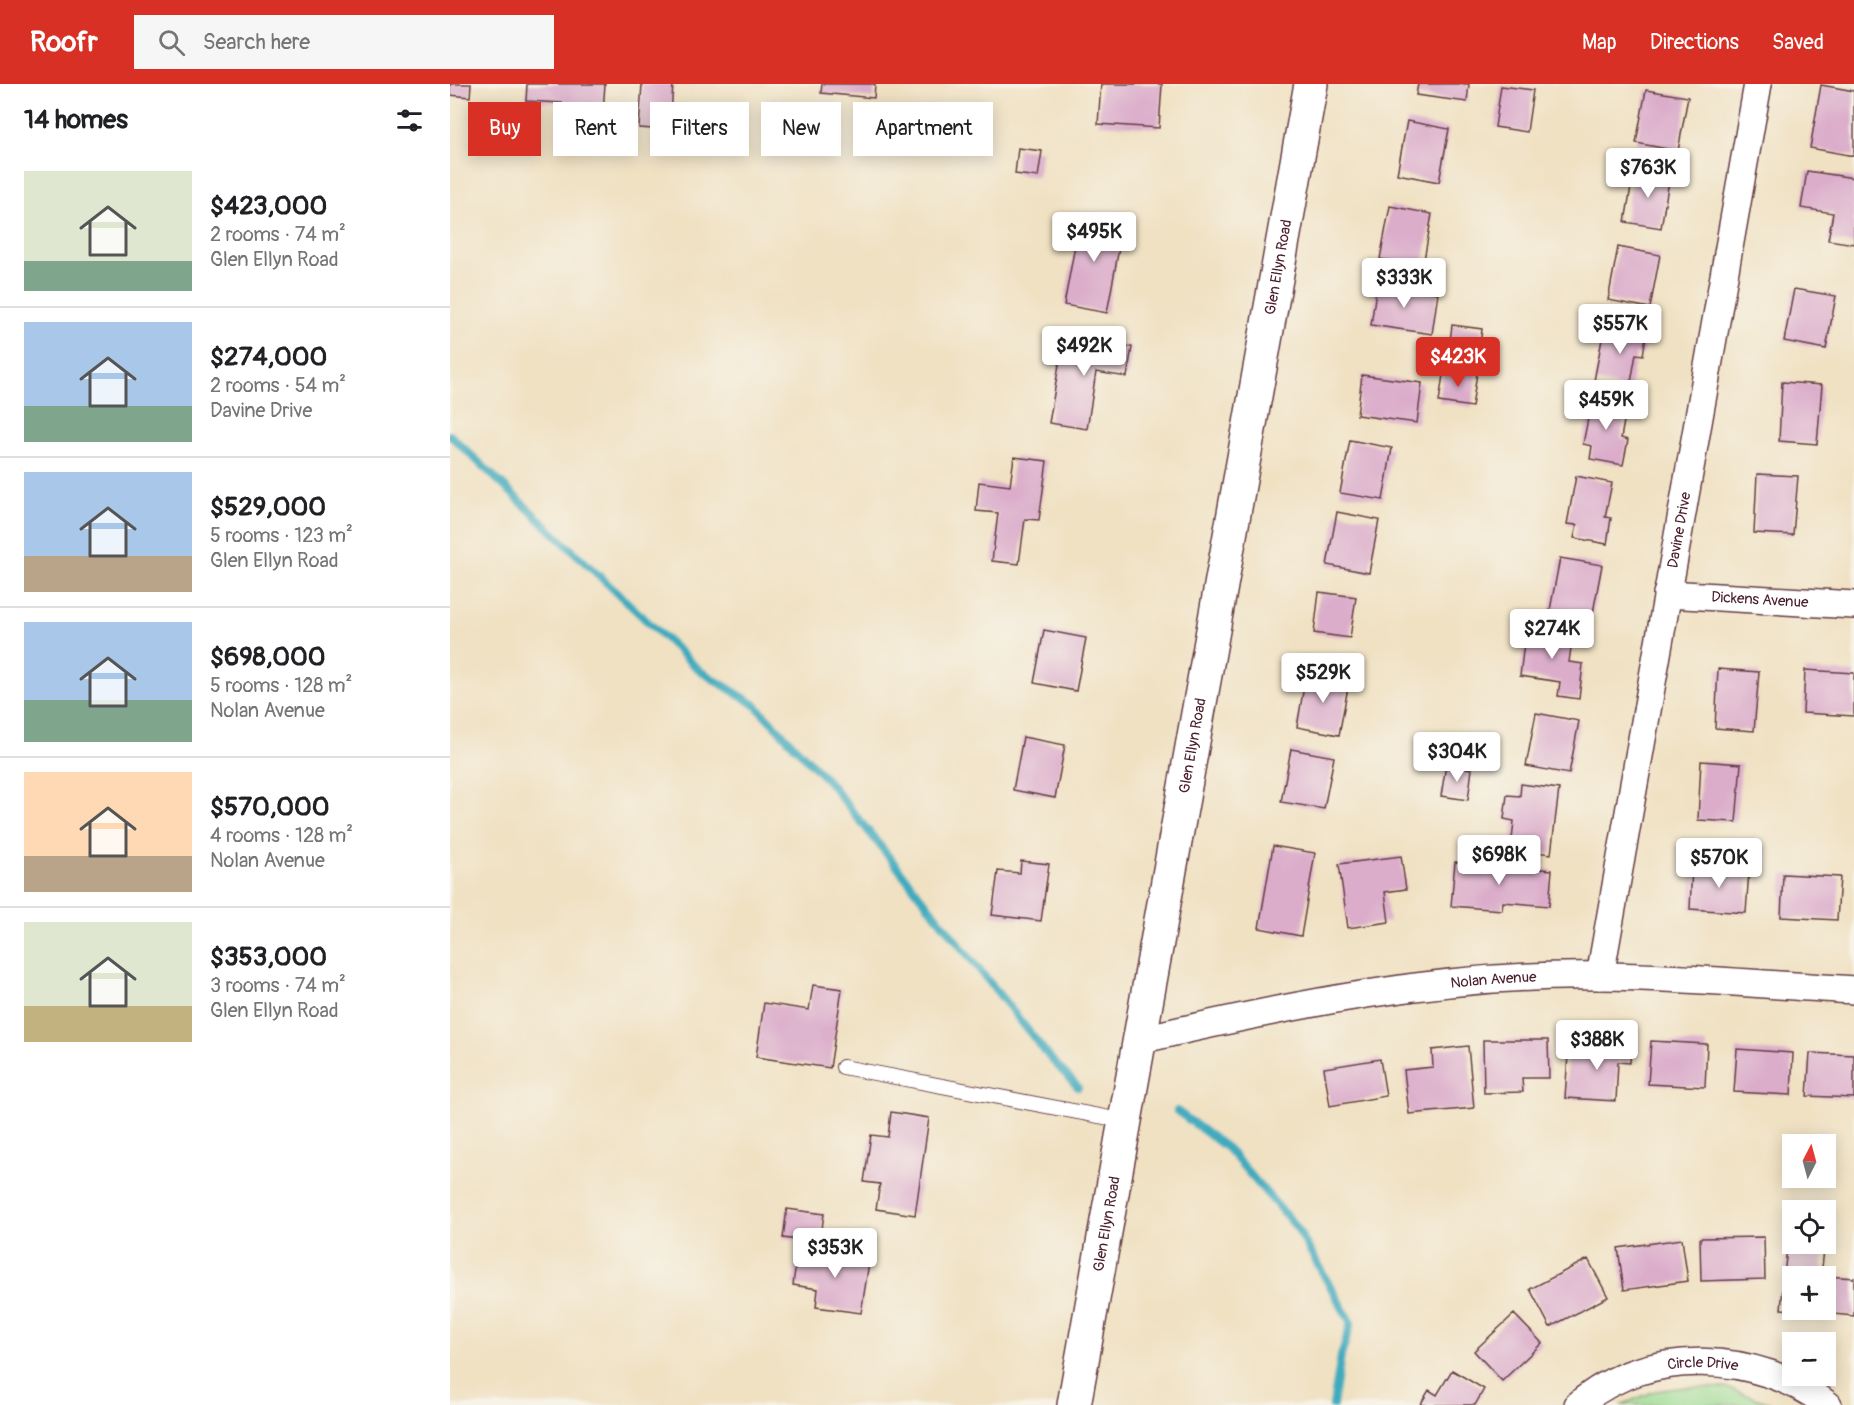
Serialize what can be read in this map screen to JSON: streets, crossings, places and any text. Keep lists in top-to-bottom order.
{
  "streets": {
    "street": [
      "Glen Ellyn Road",
      "Davine Drive",
      "Dickens Avenue",
      "Nolan Avenue",
      "Circle Drive"
    ]
  },
  "crossings": [
    ["Glen Ellyn Road", "Nolan Avenue"],
    ["Davine Drive", "Dickens Avenue"],
    ["Davine Drive", "Nolan Avenue"]
  ],
  "north": "top",
  "page": {
    "header": "Roofr",
    "search": "Search here",
    "nav": ["Map", "Directions", "Saved"],
    "heading": "14 homes",
    "chip": [
      "Buy",
      "Rent",
      "Filters",
      "New",
      "Apartment"
    ],
    "price": [
      "$763K",
      "$495K",
      "$333K",
      "$557K",
      "$492K",
      "$423K",
      "$459K",
      "$274K",
      "$529K",
      "$304K",
      "$698K",
      "$570K",
      "$388K",
      "$353K"
    ],
    "list": [
      {
        "name": "$423,000",
        "note": "2 rooms · 74 m² · Glen Ellyn Road"
      },
      {
        "name": "$274,000",
        "note": "2 rooms · 54 m² · Davine Drive"
      },
      {
        "name": "$529,000",
        "note": "5 rooms · 123 m² · Glen Ellyn Road"
      },
      {
        "name": "$698,000",
        "note": "5 rooms · 128 m² · Nolan Avenue"
      },
      {
        "name": "$570,000",
        "note": "4 rooms · 128 m² · Nolan Avenue"
      },
      {
        "name": "$353,000",
        "note": "3 rooms · 74 m² · Glen Ellyn Road"
      }
    ],
    "map_buttons": ["+", "−"]
  }
}
